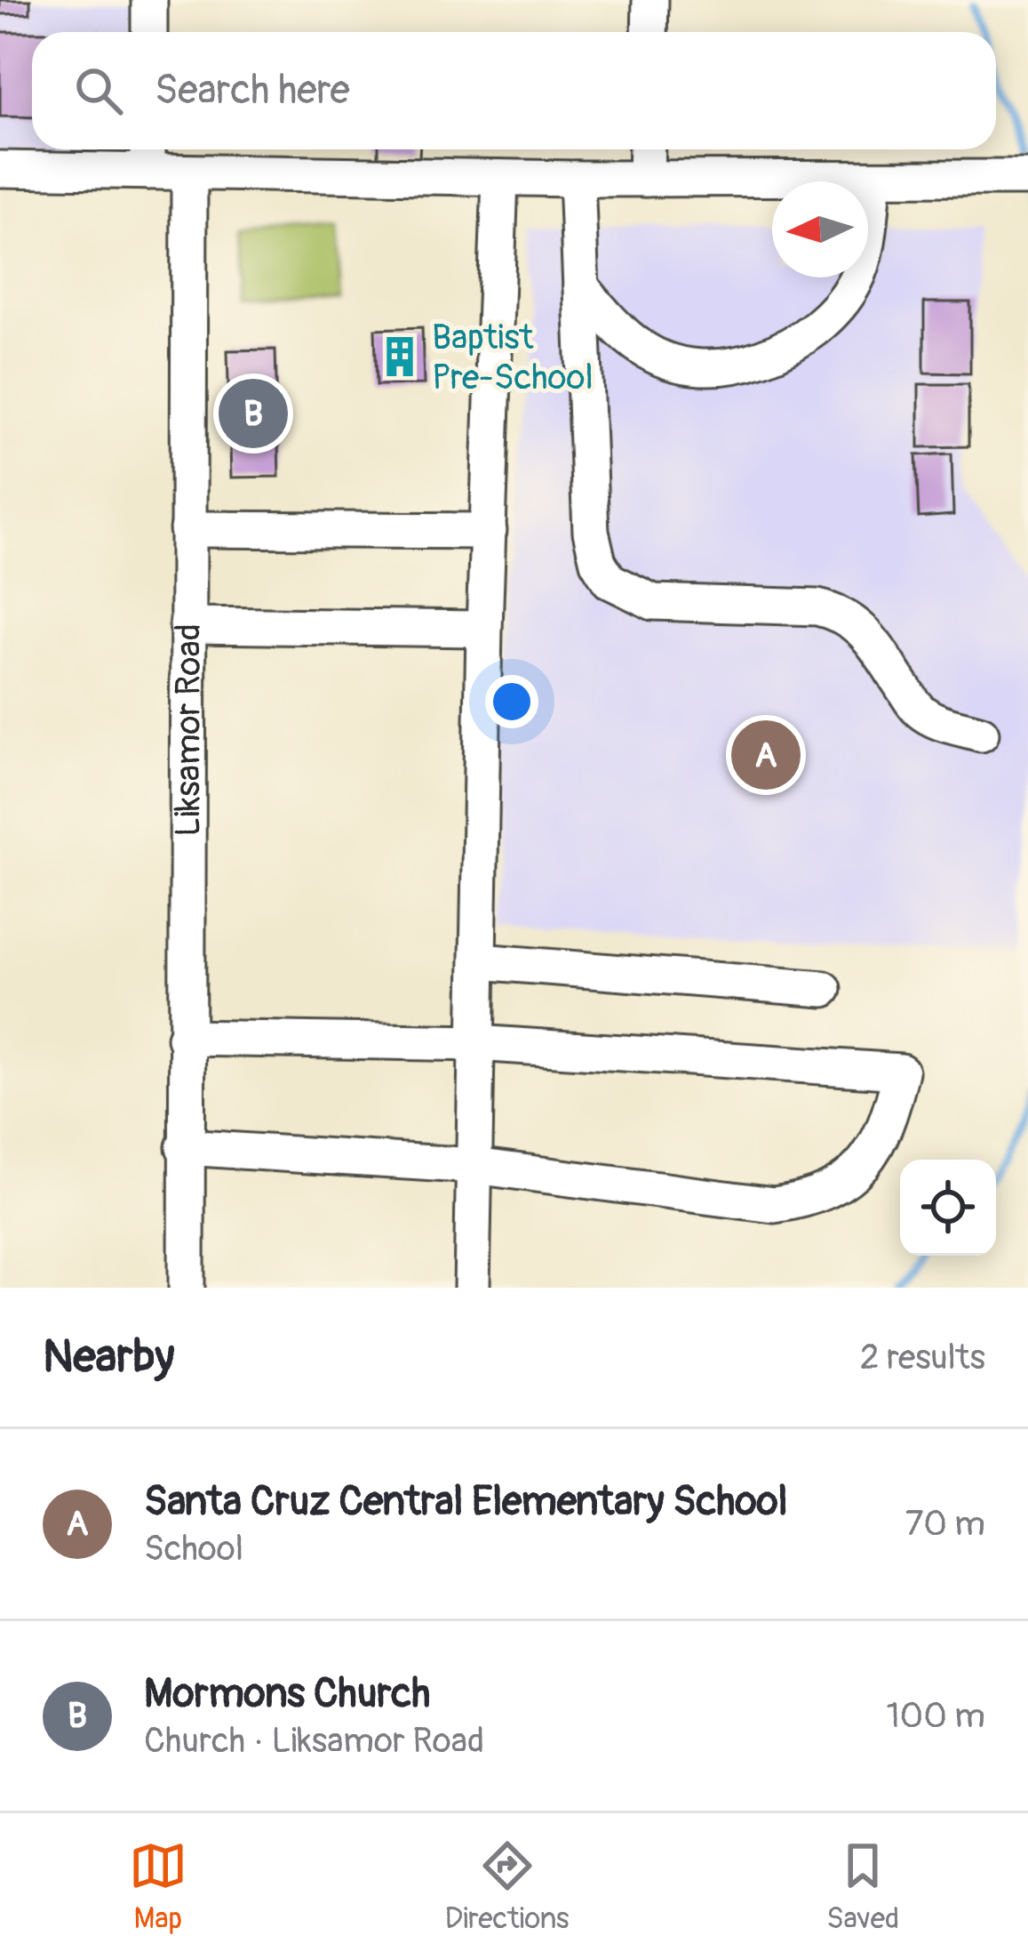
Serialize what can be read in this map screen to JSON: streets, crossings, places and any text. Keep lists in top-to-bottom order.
{
  "streets": {
    "street": ["Liksamor Road"]
  },
  "places": {
    "building": ["Baptist Pre-School"]
  },
  "north": "left",
  "page": {
    "search": "Search here",
    "pins": ["B", "A"],
    "heading": ["Nearby", "2 results"],
    "list": [
      {
        "mark": "A",
        "name": "Santa Cruz Central Elementary School",
        "note": "School",
        "value": "70 m"
      },
      {
        "mark": "B",
        "name": "Mormons Church",
        "note": "Church · Liksamor Road",
        "value": "100 m"
      }
    ],
    "nav": ["Map", "Directions", "Saved"]
  }
}
